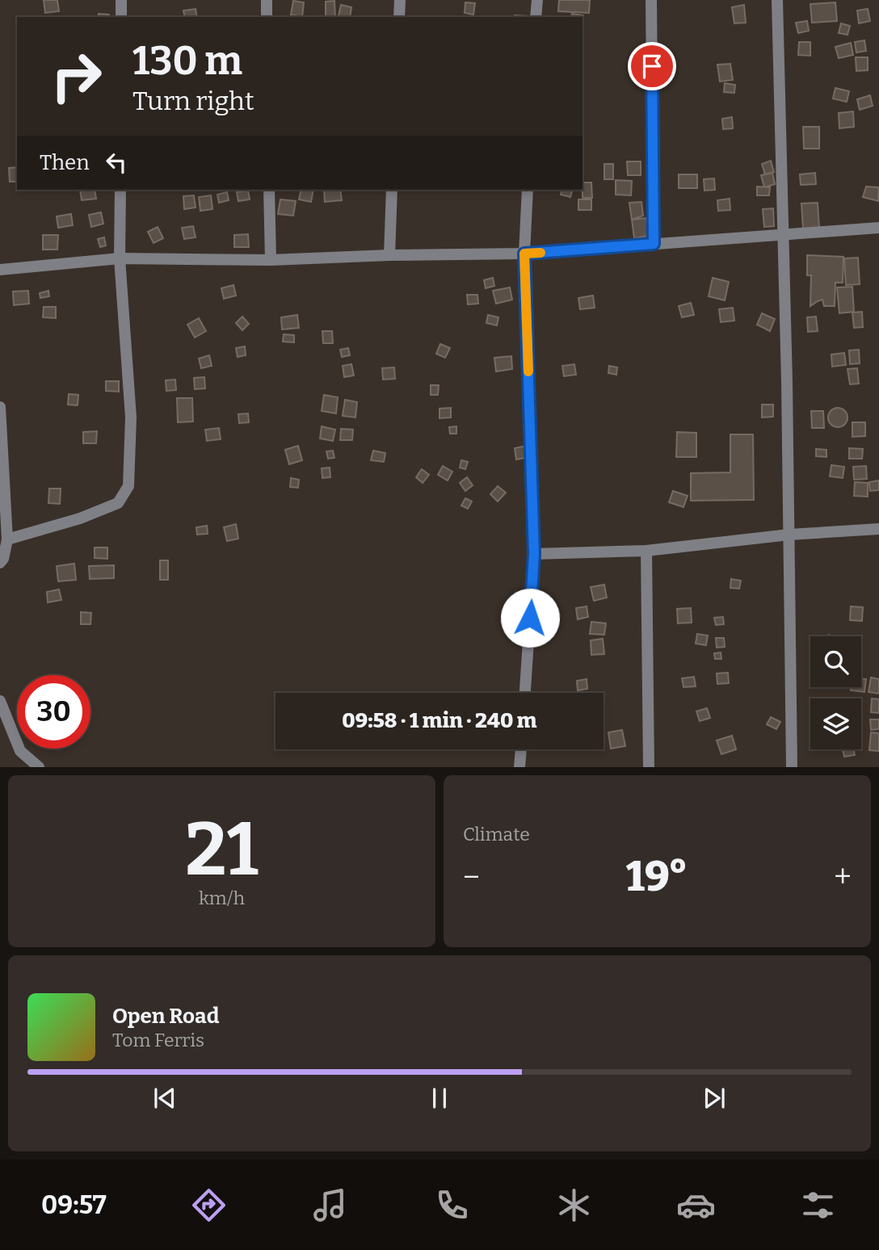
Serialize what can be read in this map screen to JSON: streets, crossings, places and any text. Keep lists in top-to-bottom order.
{
  "page": {
    "turn": ["130 m", "Turn right"],
    "then": "Then",
    "limit": "30",
    "trip": "09:58 · 1 min · 240 m",
    "tile": [
      ["21", "km/h"],
      "Climate"
    ],
    "heat": ["−", "19°", "+"],
    "song": ["Open Road", "Tom Ferris"],
    "tabs": "09:57"
  }
}
